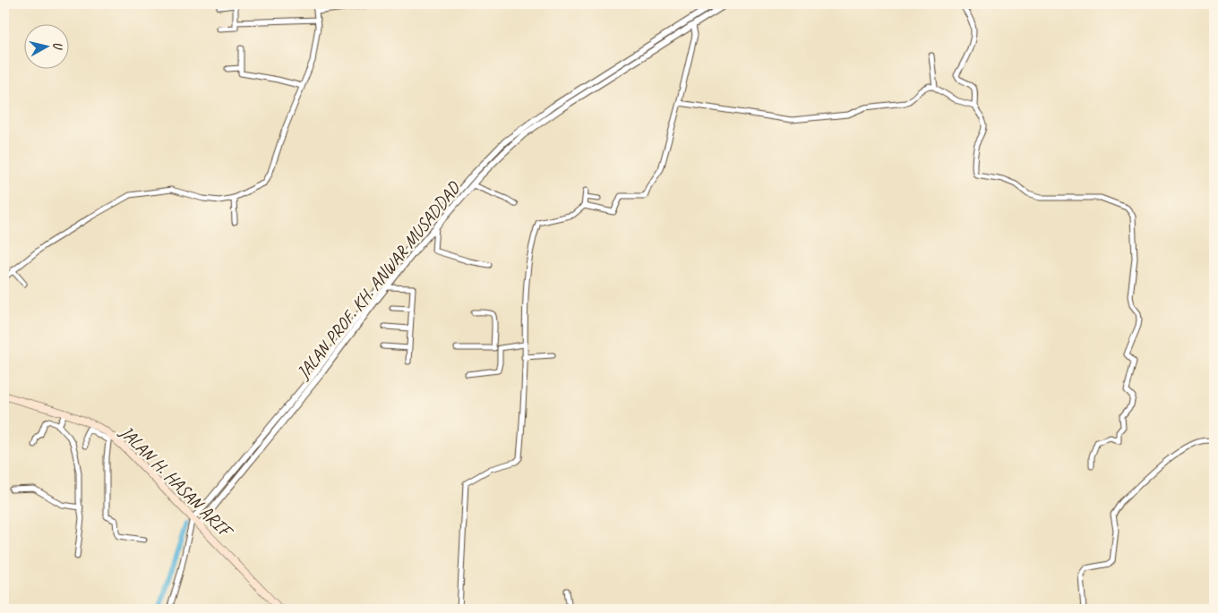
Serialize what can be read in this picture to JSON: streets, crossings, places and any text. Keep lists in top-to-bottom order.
{
  "streets": {
    "main road": ["JALAN H. HASAN ARIF"],
    "street": ["JALAN PROF. KH. ANWAR MUSADDAD"]
  },
  "crossings": [
    ["JALAN PROF. KH. ANWAR MUSADDAD", "JALAN H. HASAN ARIF"]
  ],
  "north": "right"
}
